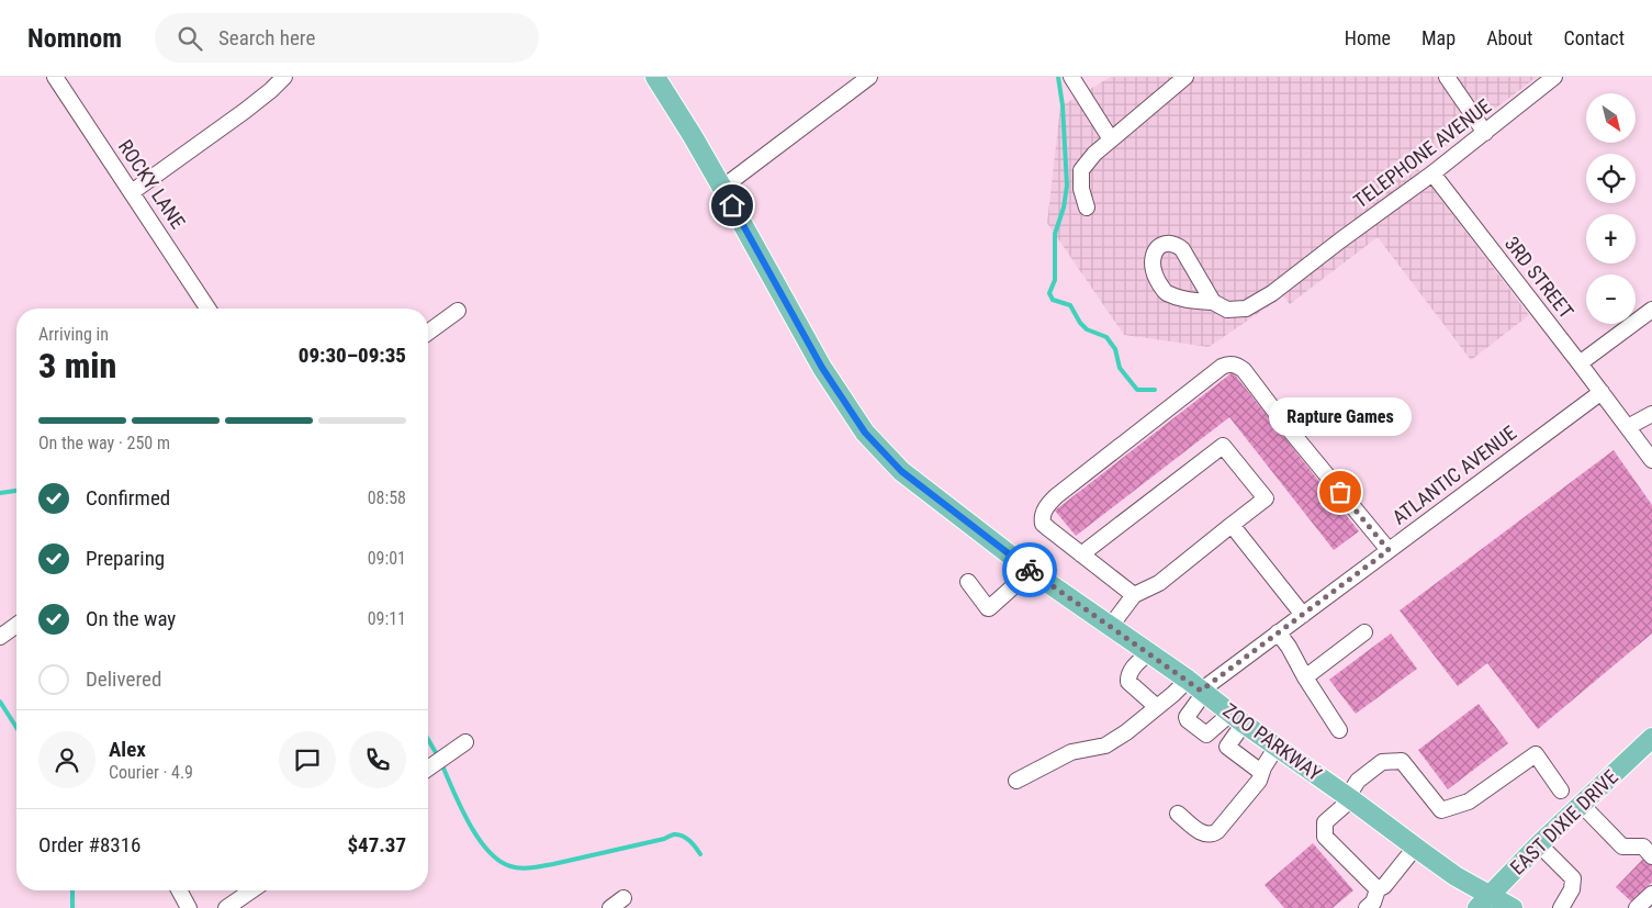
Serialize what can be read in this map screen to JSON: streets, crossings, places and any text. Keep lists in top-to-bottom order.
{
  "streets": {
    "main road": ["ZOO PARKWAY", "EAST DIXIE DRIVE"],
    "street": [
      "TELEPHONE AVENUE",
      "ROCKY LANE",
      "3RD STREET",
      "ATLANTIC AVENUE"
    ]
  },
  "crossings": [
    ["TELEPHONE AVENUE", "3RD STREET"],
    ["3RD STREET", "ATLANTIC AVENUE"],
    ["ATLANTIC AVENUE", "ZOO PARKWAY"],
    ["ZOO PARKWAY", "EAST DIXIE DRIVE"]
  ],
  "places": ["Rapture Games"],
  "north": "bottom right",
  "page": {
    "header": "Nomnom",
    "search": "Search here",
    "nav": [
      "Home",
      "Map",
      "About",
      "Contact"
    ],
    "map_buttons": ["+", "−"],
    "heading": ["3 min", "Arriving in", "09:30–09:35"],
    "panel": [
      "Alex",
      "Courier · 4.9",
      "Order #8316",
      "$47.37"
    ],
    "bubble": "Rapture Games",
    "bar": "On the way · 250 m",
    "list": [
      ["Confirmed", "08:58"],
      ["Preparing", "09:01"],
      ["On the way", "09:11"],
      "Delivered"
    ]
  }
}
